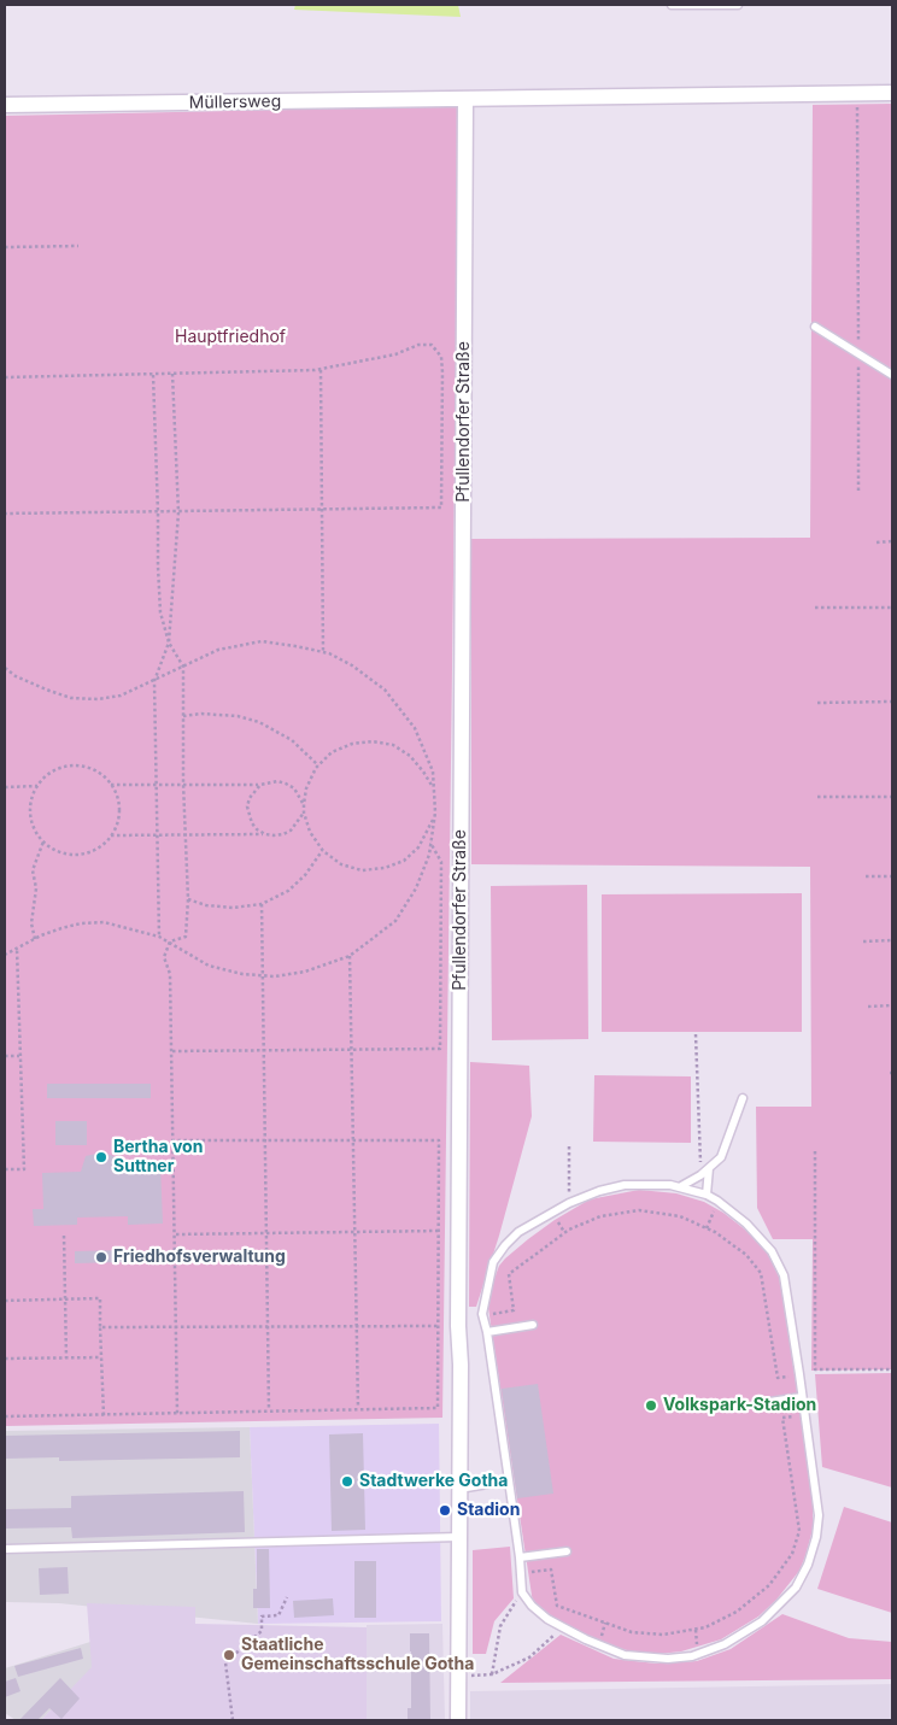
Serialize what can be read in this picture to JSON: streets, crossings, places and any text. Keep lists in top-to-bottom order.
{
  "streets": {
    "street": ["Müllersweg", "Pfullendorfer Straße"]
  },
  "crossings": [
    ["Müllersweg", "Pfullendorfer Straße"]
  ],
  "parks": ["Hauptfriedhof"],
  "places": [
    "Bertha von Suttner",
    "Friedhofsverwaltung",
    "Volkspark-Stadion",
    "Stadtwerke Gotha",
    "Stadion",
    "Staatliche Gemeinschaftsschule Gotha"
  ]
}
